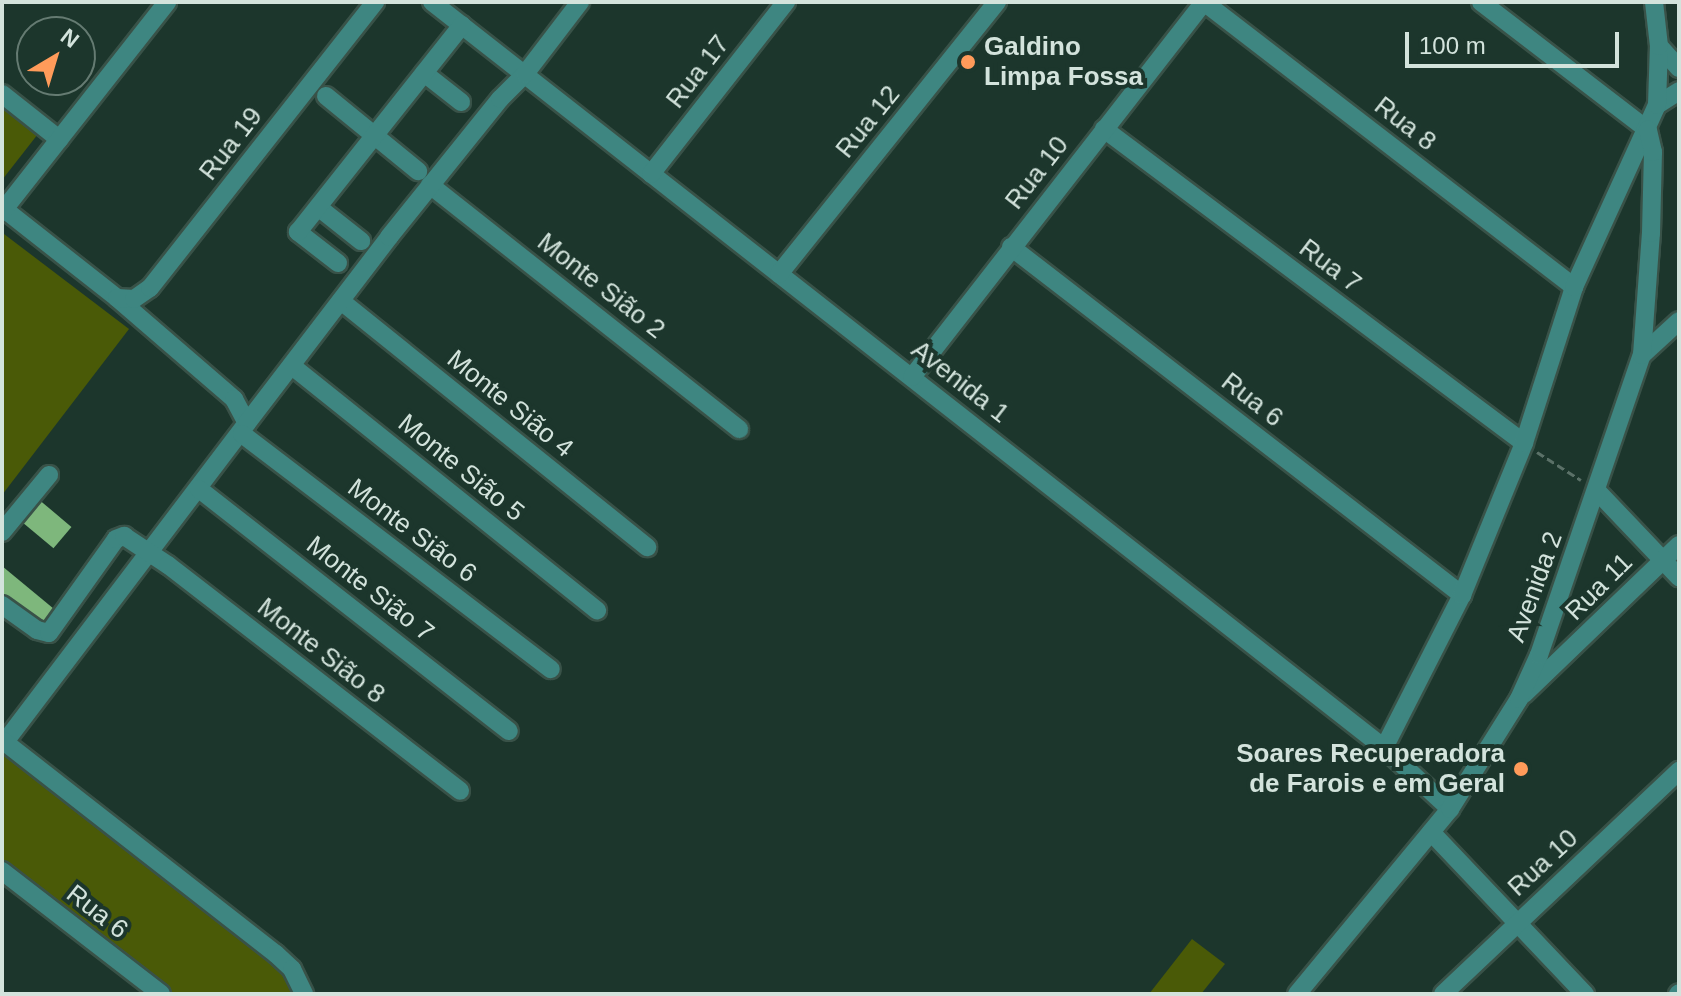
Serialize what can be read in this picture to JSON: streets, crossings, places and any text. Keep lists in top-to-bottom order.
{
  "streets": {
    "street": [
      "Rua 17",
      "Rua 12",
      "Rua 8",
      "Rua 19",
      "Rua 10",
      "Rua 7",
      "Monte Sião 2",
      "Avenida 1",
      "Rua 6",
      "Monte Sião 4",
      "Monte Sião 5",
      "Monte Sião 6",
      "Avenida 2",
      "Rua 11",
      "Monte Sião 7",
      "Monte Sião 8"
    ]
  },
  "crossings": [
    ["Rua 17", "Avenida 1"],
    ["Rua 12", "Avenida 1"],
    ["Rua 8", "Rua 10"],
    ["Rua 8", "Avenida 2"],
    ["Rua 19", "Monte Sião 6"],
    ["Rua 10", "Rua 7"],
    ["Rua 10", "Avenida 1"],
    ["Rua 10", "Rua 6"],
    ["Rua 7", "Avenida 2"],
    ["Avenida 1", "Avenida 2"],
    ["Rua 6", "Avenida 2"],
    ["Avenida 2", "Rua 11"]
  ],
  "places": ["Galdino Limpa Fossa", "Soares Recuperadora de Farois e em Geral"],
  "scale_bar": "100 m",
  "north": "top right"
}
